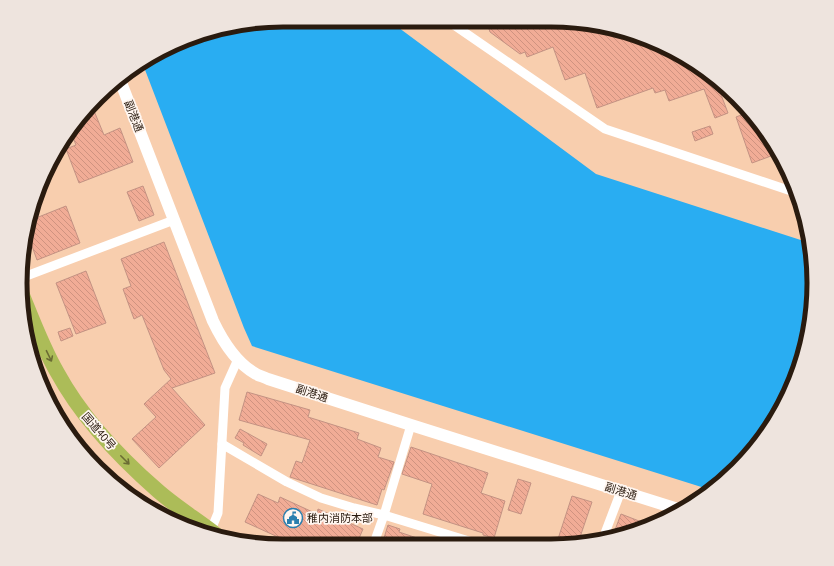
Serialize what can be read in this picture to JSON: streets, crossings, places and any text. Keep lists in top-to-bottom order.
{
  "streets": {
    "highway": ["国道40号"],
    "street": ["副港通"]
  },
  "one_way": ["国道40号"],
  "places": {
    "public building": ["稚内消防本部"]
  }
}
